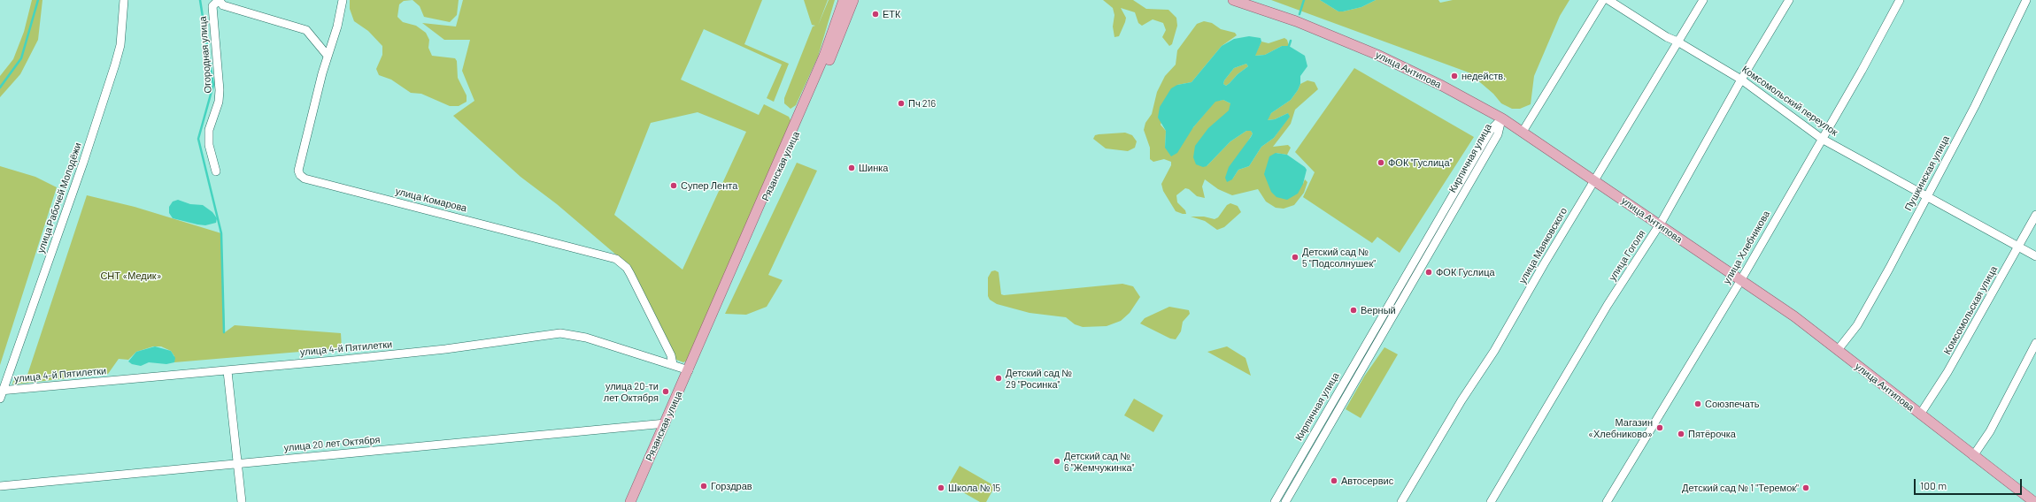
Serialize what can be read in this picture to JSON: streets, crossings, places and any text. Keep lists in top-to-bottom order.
{
  "streets": {
    "main road": ["улица Антипова", "Рязанская улица"],
    "street": [
      "Огородная улица",
      "Комсомольский переулок",
      "Кирпичная улица",
      "Пушкинская улица",
      "улица Рабочей Молодёжи",
      "улица Комарова",
      "улица Маяковского",
      "улица Хлебникова",
      "улица Гоголя",
      "Комсомольская улица",
      "улица 4-й Пятилетки",
      "улица 20 лет Октября"
    ]
  },
  "crossings": [
    ["Огородная улица", "улица Комарова"],
    ["улица Антипова", "Кирпичная улица"],
    ["улица Антипова", "Пушкинская улица"],
    ["улица Антипова", "улица Маяковского"],
    ["улица Антипова", "улица Хлебникова"],
    ["улица Антипова", "улица Гоголя"],
    ["улица Антипова", "Комсомольская улица"],
    ["Комсомольский переулок", "Пушкинская улица"],
    ["Комсомольский переулок", "улица Маяковского"],
    ["Комсомольский переулок", "улица Хлебникова"],
    ["Комсомольский переулок", "улица Гоголя"],
    ["Комсомольский переулок", "Комсомольская улица"],
    ["Рязанская улица", "улица 4-й Пятилетки"],
    ["Рязанская улица", "улица 20 лет Октября"],
    ["улица Рабочей Молодёжи", "улица 4-й Пятилетки"],
    ["улица Комарова", "улица 4-й Пятилетки"]
  ],
  "parks": ["СНТ «Медик»"],
  "places": [
    "ЕТК",
    "недейств.",
    "Пч 216",
    "ФОК \"Гуслица\"",
    "Шинка",
    "Супер Лента",
    "Детский сад № 5 \"Подсолнушек\"",
    "ФОК Гуслица",
    "Верный",
    "Детский сад № 29 \"Росинка\"",
    "улица 20-ти лет Октября",
    "Союзпечать",
    "Магазин «Хлебниково»",
    "Пятёрочка",
    "Детский сад № 6 \"Жемчужинка\"",
    "Автосервис",
    "Горздрав",
    "Школа № 15",
    "Детский сад № 1 \"Теремок\""
  ],
  "scale_bar": "100 m"
}
